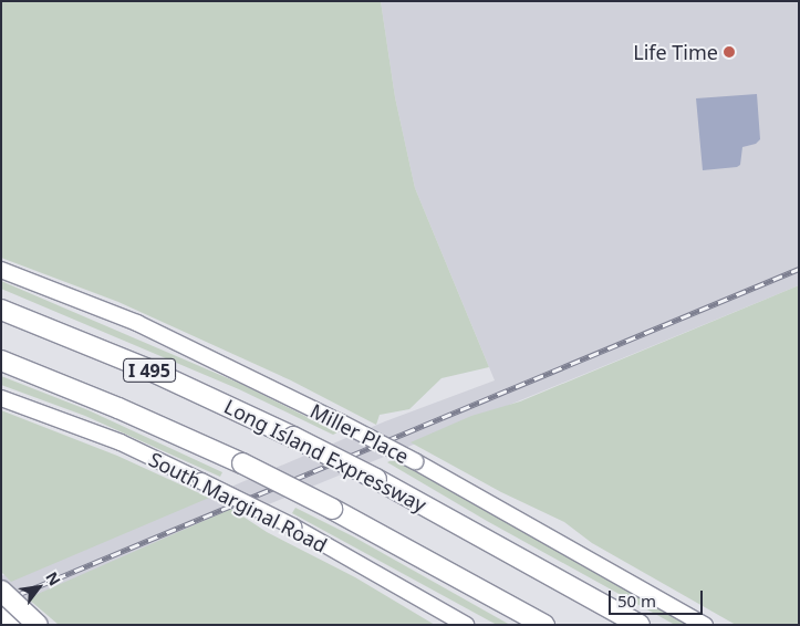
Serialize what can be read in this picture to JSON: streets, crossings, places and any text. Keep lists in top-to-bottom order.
{
  "streets": {
    "highway": ["I 495", "Long Island Expressway"],
    "main road": ["Miller Place", "South Marginal Road"]
  },
  "places": ["Life Time"],
  "scale_bar": "50 m",
  "north": "top right"
}
